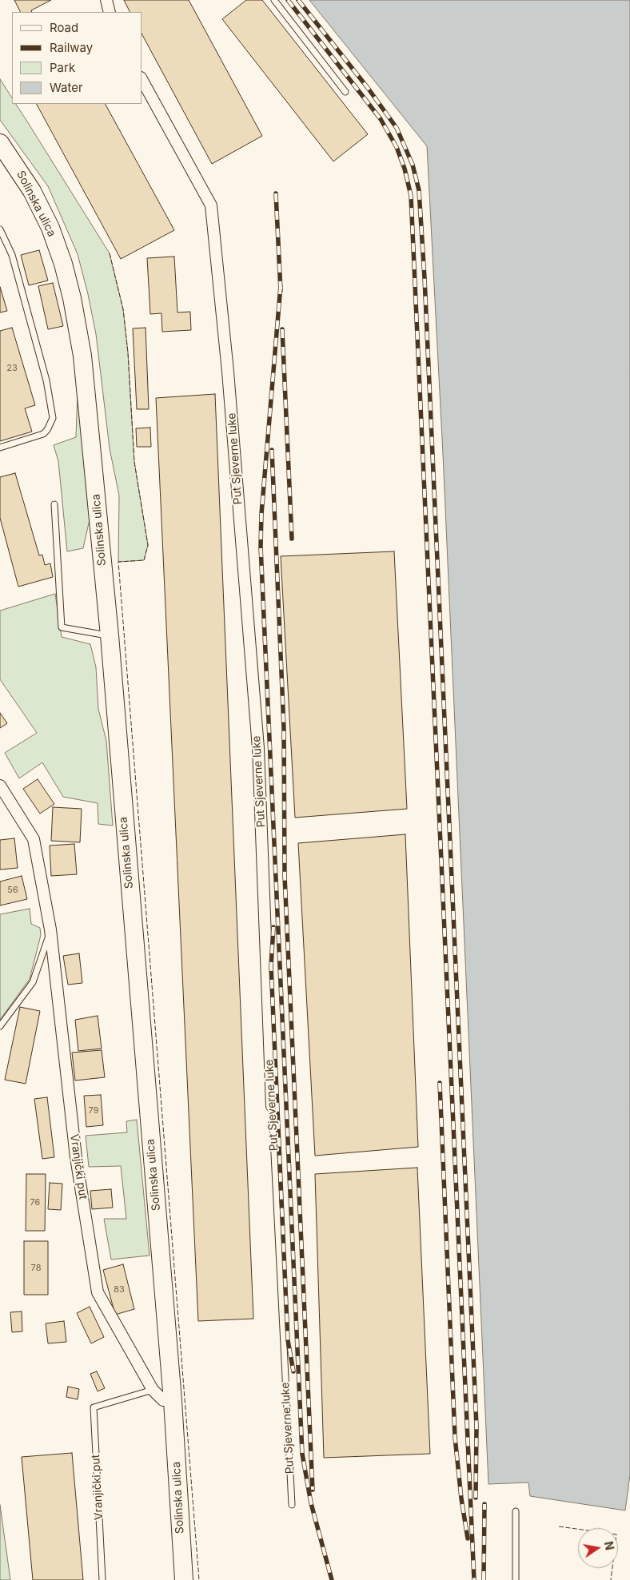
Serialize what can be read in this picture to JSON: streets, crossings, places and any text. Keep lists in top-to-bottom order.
{
  "streets": {
    "main road": ["Solinska ulica"],
    "street": ["Put Sjeverne luke", "Vranjički put"]
  },
  "crossings": [
    ["Solinska ulica", "Vranjički put"]
  ],
  "house_numbers": [
    "23",
    "56",
    "79",
    "76",
    "78",
    "83"
  ],
  "legend": [
    "Road",
    "Railway",
    "Park",
    "Water"
  ],
  "north": "right"
}
